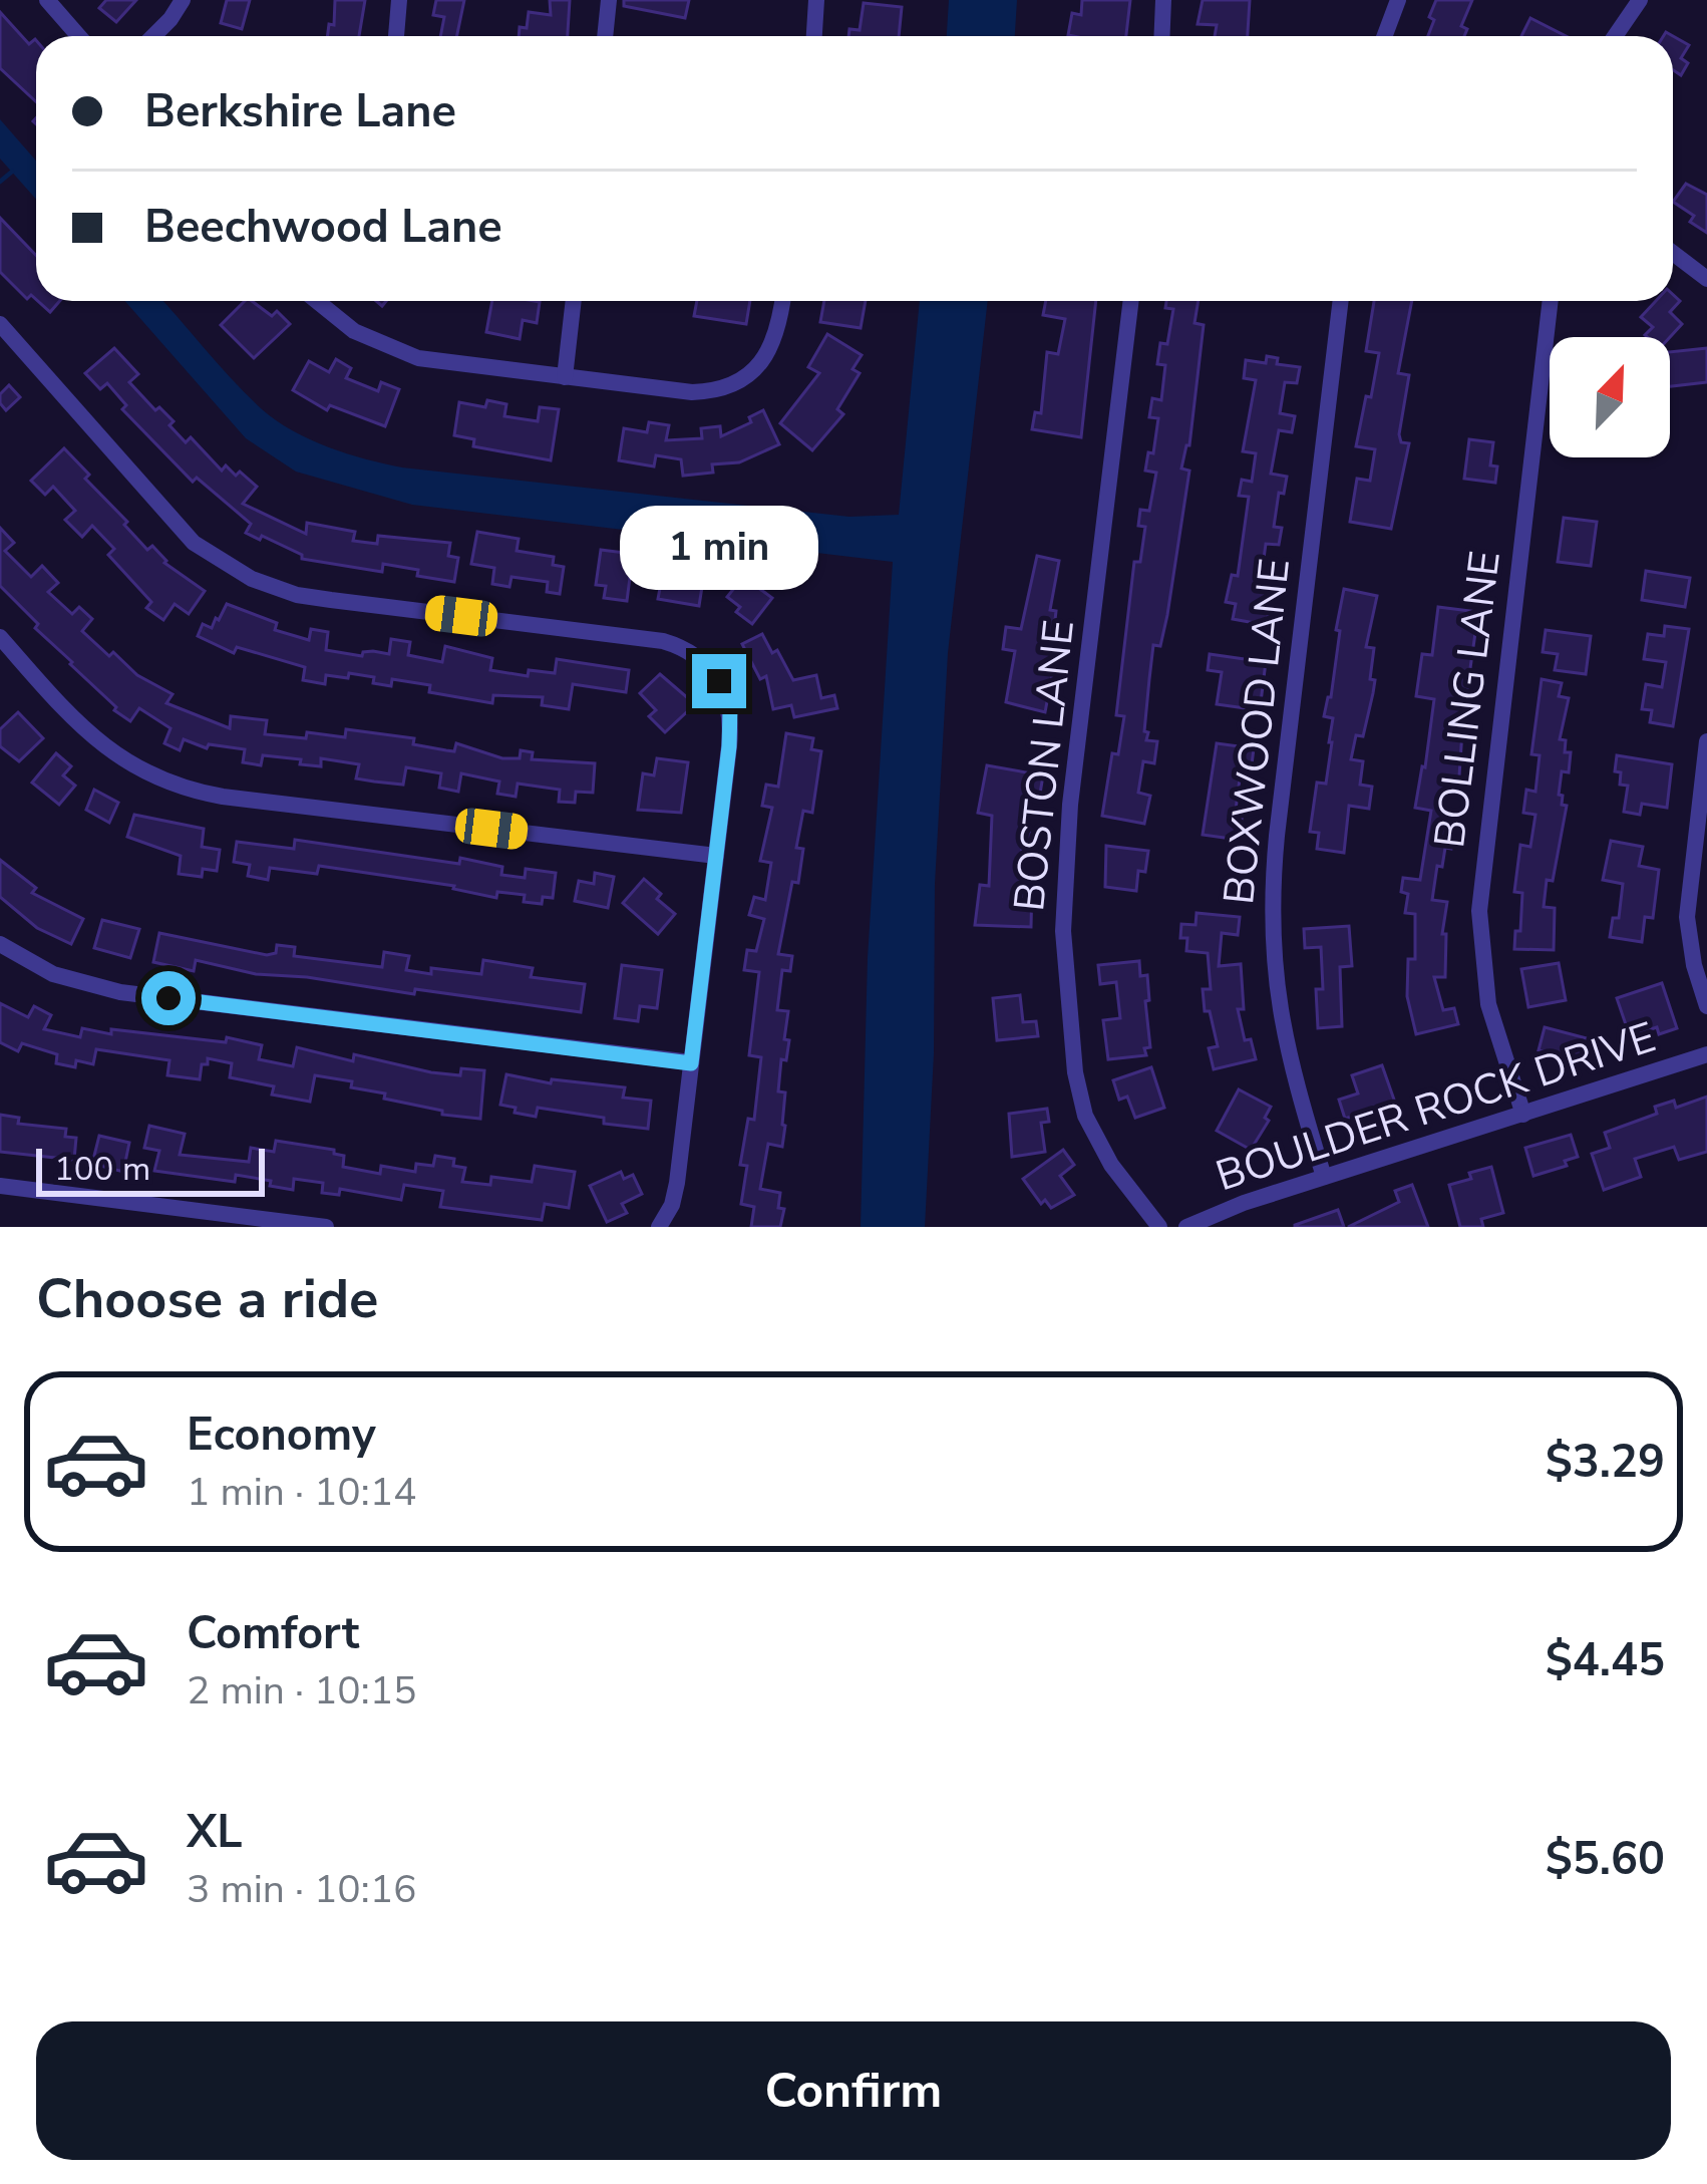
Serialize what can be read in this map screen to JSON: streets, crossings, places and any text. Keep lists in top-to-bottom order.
{
  "streets": {
    "street": [
      "BOLLING LANE",
      "BOXWOOD LANE",
      "BOSTON LANE",
      "BOULDER ROCK DRIVE"
    ]
  },
  "crossings": [
    ["BOLLING LANE", "BOULDER ROCK DRIVE"],
    ["BOXWOOD LANE", "BOULDER ROCK DRIVE"]
  ],
  "scale_bar": "100 m",
  "north": "top right",
  "page": {
    "banner": ["Berkshire Lane", "Beechwood Lane"],
    "bubble": "1 min",
    "scale": "100 m",
    "heading": "Choose a ride",
    "list": [
      {
        "name": "Economy",
        "note": "1 min · 10:14",
        "value": "$3.29"
      },
      {
        "name": "Comfort",
        "note": "2 min · 10:15",
        "value": "$4.45"
      },
      {
        "name": "XL",
        "note": "3 min · 10:16",
        "value": "$5.60"
      }
    ],
    "buttons": "Confirm"
  }
}
